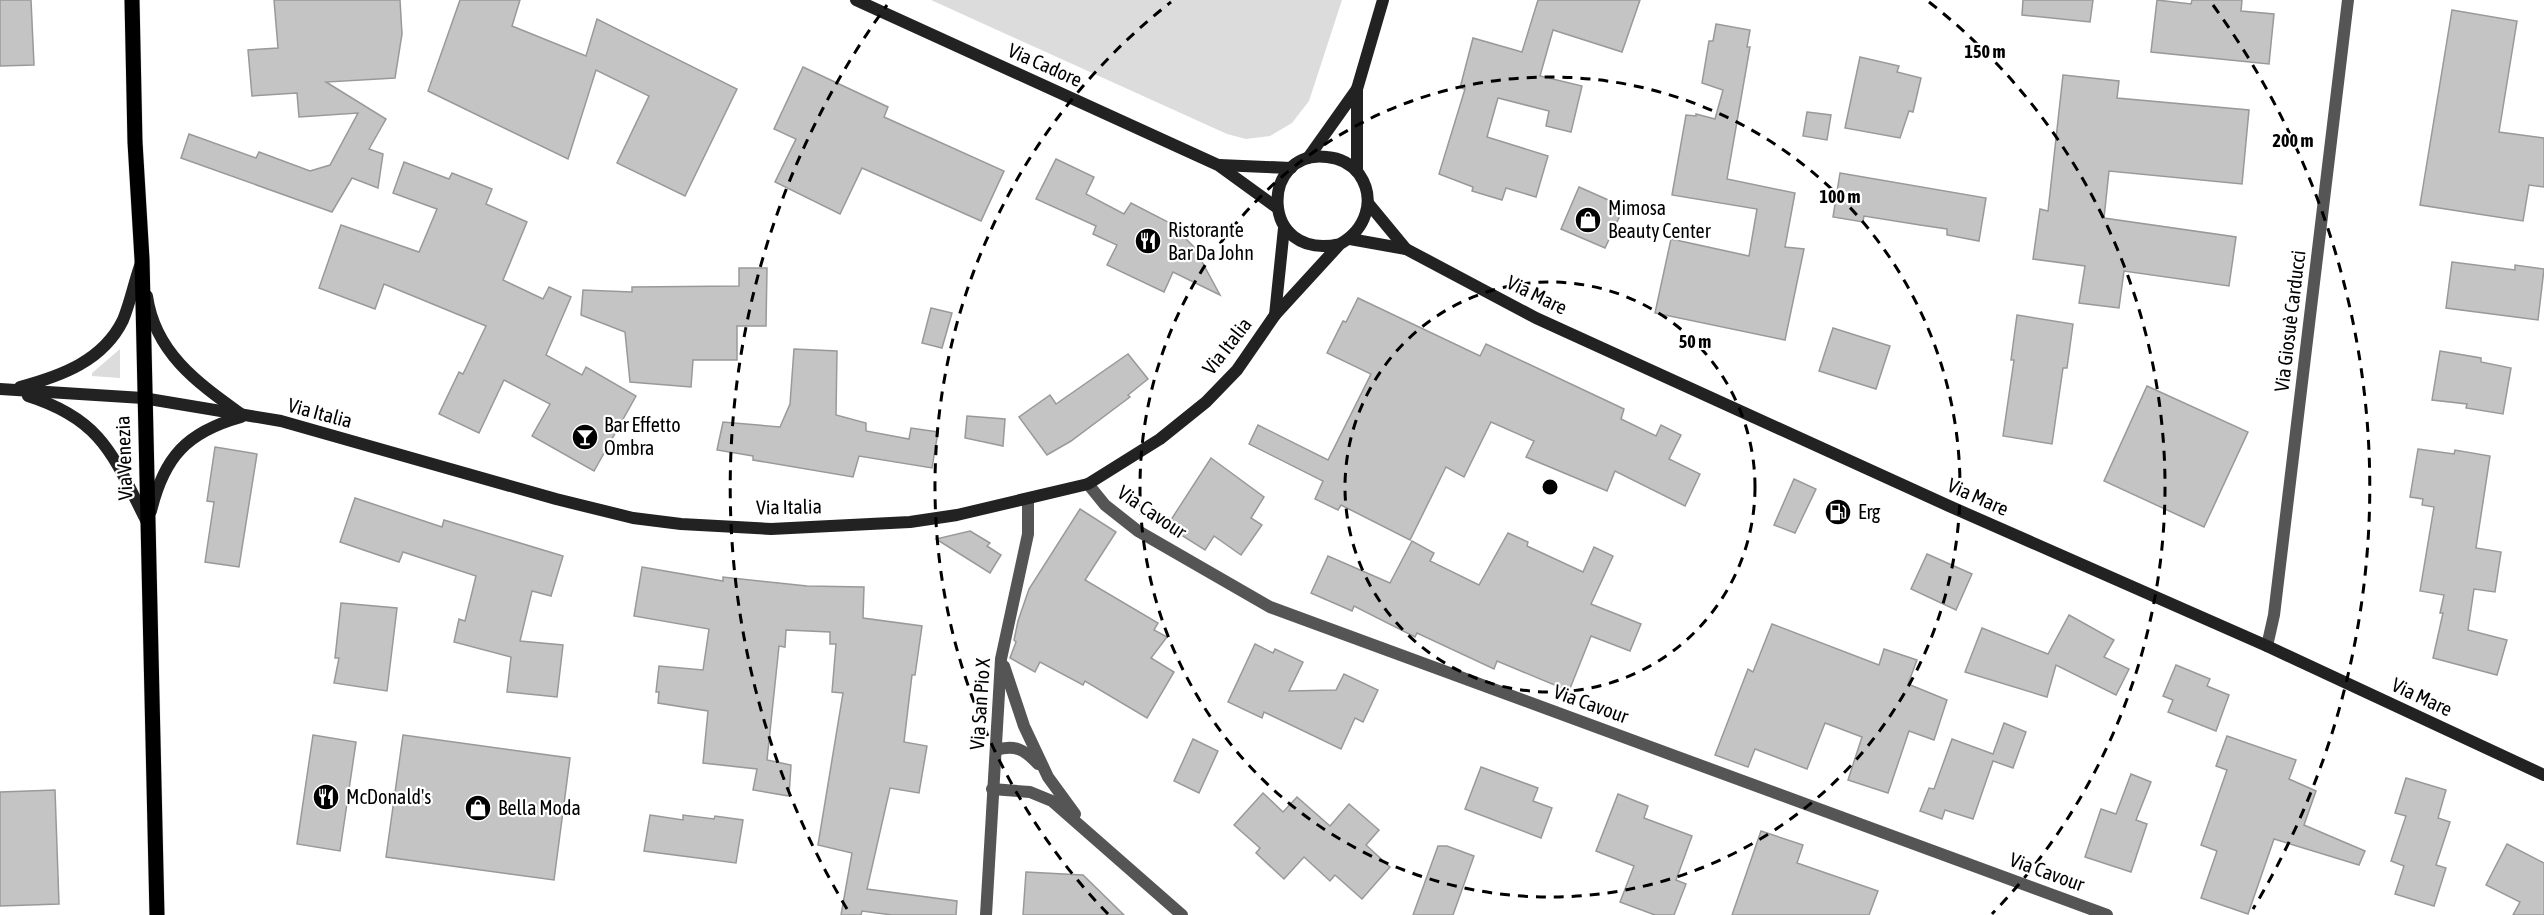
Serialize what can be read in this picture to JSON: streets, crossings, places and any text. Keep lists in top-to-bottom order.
{
  "streets": {
    "main road": ["Via Venezia"],
    "street": [
      "Via Cadore",
      "Via Mare",
      "Via Giosuè Carducci",
      "Via Italia",
      "Via Cavour",
      "Via San Pio X"
    ]
  },
  "crossings": [
    ["Via Cadore", "Via Mare"],
    ["Via Cadore", "Via Italia"],
    ["Via Mare", "Via Giosuè Carducci"],
    ["Via Mare", "Via Italia"],
    ["Via Italia", "Via Venezia"],
    ["Via Italia", "Via Cavour"],
    ["Via Italia", "Via San Pio X"]
  ],
  "places": {
    "shop": ["Mimosa Beauty Center", "Bella Moda"],
    "restaurant": ["Ristorante Bar Da John", "McDonald's"],
    "bar": ["Bar Effetto Ombra"],
    "fuel station": ["Erg"]
  },
  "rings": [
    "150 m",
    "200 m",
    "100 m",
    "50 m"
  ]
}
